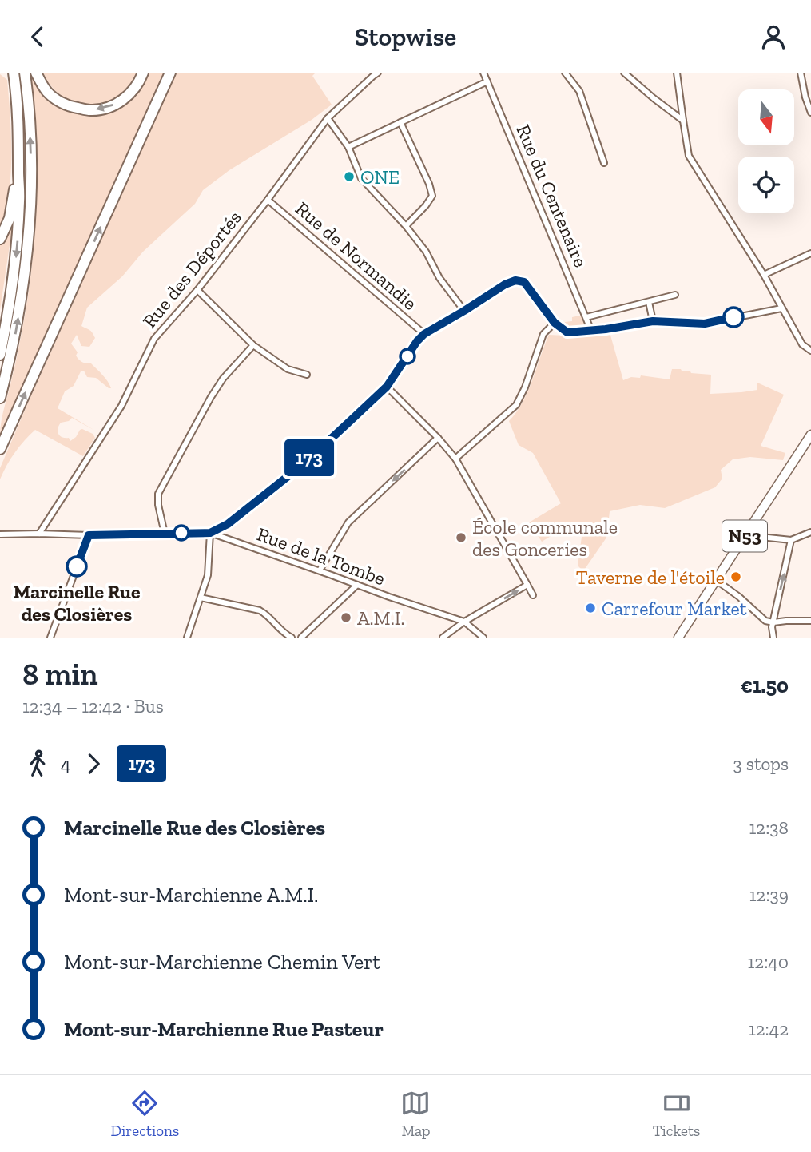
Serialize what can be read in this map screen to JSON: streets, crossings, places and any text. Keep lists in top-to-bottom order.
{
  "streets": {
    "main road": ["N53"],
    "street": [
      "Rue du Centenaire",
      "Rue de Normandie",
      "Rue des Déportés",
      "Rue de la Tombe"
    ]
  },
  "crossings": [
    ["Rue de Normandie", "Rue des Déportés"],
    ["Rue des Déportés", "Rue de la Tombe"]
  ],
  "places": [
    "ONE",
    "École communale des Gonceries",
    "Marcinelle Rue des Closières",
    "Taverne de l'étoile",
    "Carrefour Market",
    "A.M.I."
  ],
  "lines": ["bus line 173"],
  "north": "bottom",
  "page": {
    "header": "Stopwise",
    "on_map": "173",
    "heading": ["8 min", "12:34 – 12:42 · Bus", "€1.50"],
    "legs": ["4", "173", "3 stops"],
    "list": [
      {
        "name": "Marcinelle Rue des Closières",
        "value": "12:38"
      },
      {
        "name": "Mont-sur-Marchienne A.M.I.",
        "value": "12:39"
      },
      {
        "name": "Mont-sur-Marchienne Chemin Vert",
        "value": "12:40"
      },
      {
        "name": "Mont-sur-Marchienne Rue Pasteur",
        "value": "12:42"
      }
    ],
    "tabs": ["Directions", "Map", "Tickets"]
  }
}
